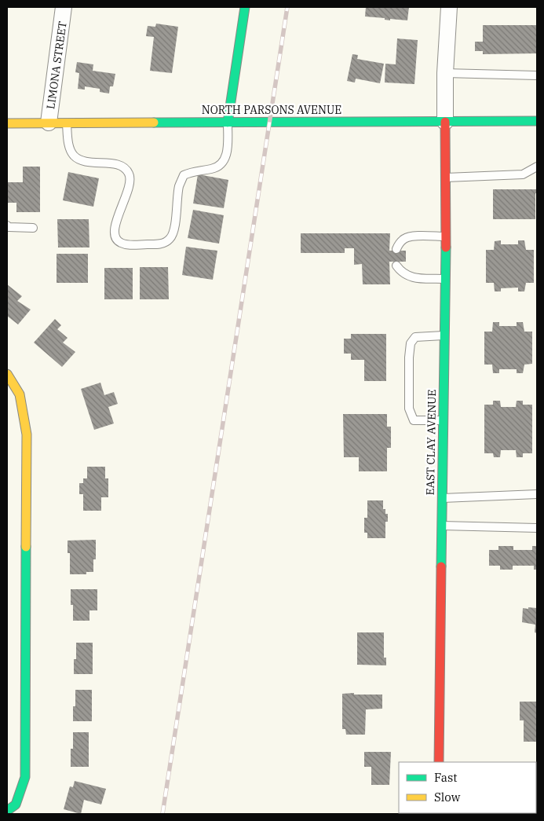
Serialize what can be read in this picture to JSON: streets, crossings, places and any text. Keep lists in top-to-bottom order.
{
  "streets": {
    "street": ["LIMONA STREET", "NORTH PARSONS AVENUE", "EAST CLAY AVENUE"]
  },
  "crossings": [
    ["LIMONA STREET", "NORTH PARSONS AVENUE"],
    ["NORTH PARSONS AVENUE", "EAST CLAY AVENUE"]
  ],
  "legend": ["Fast", "Slow"]
}
